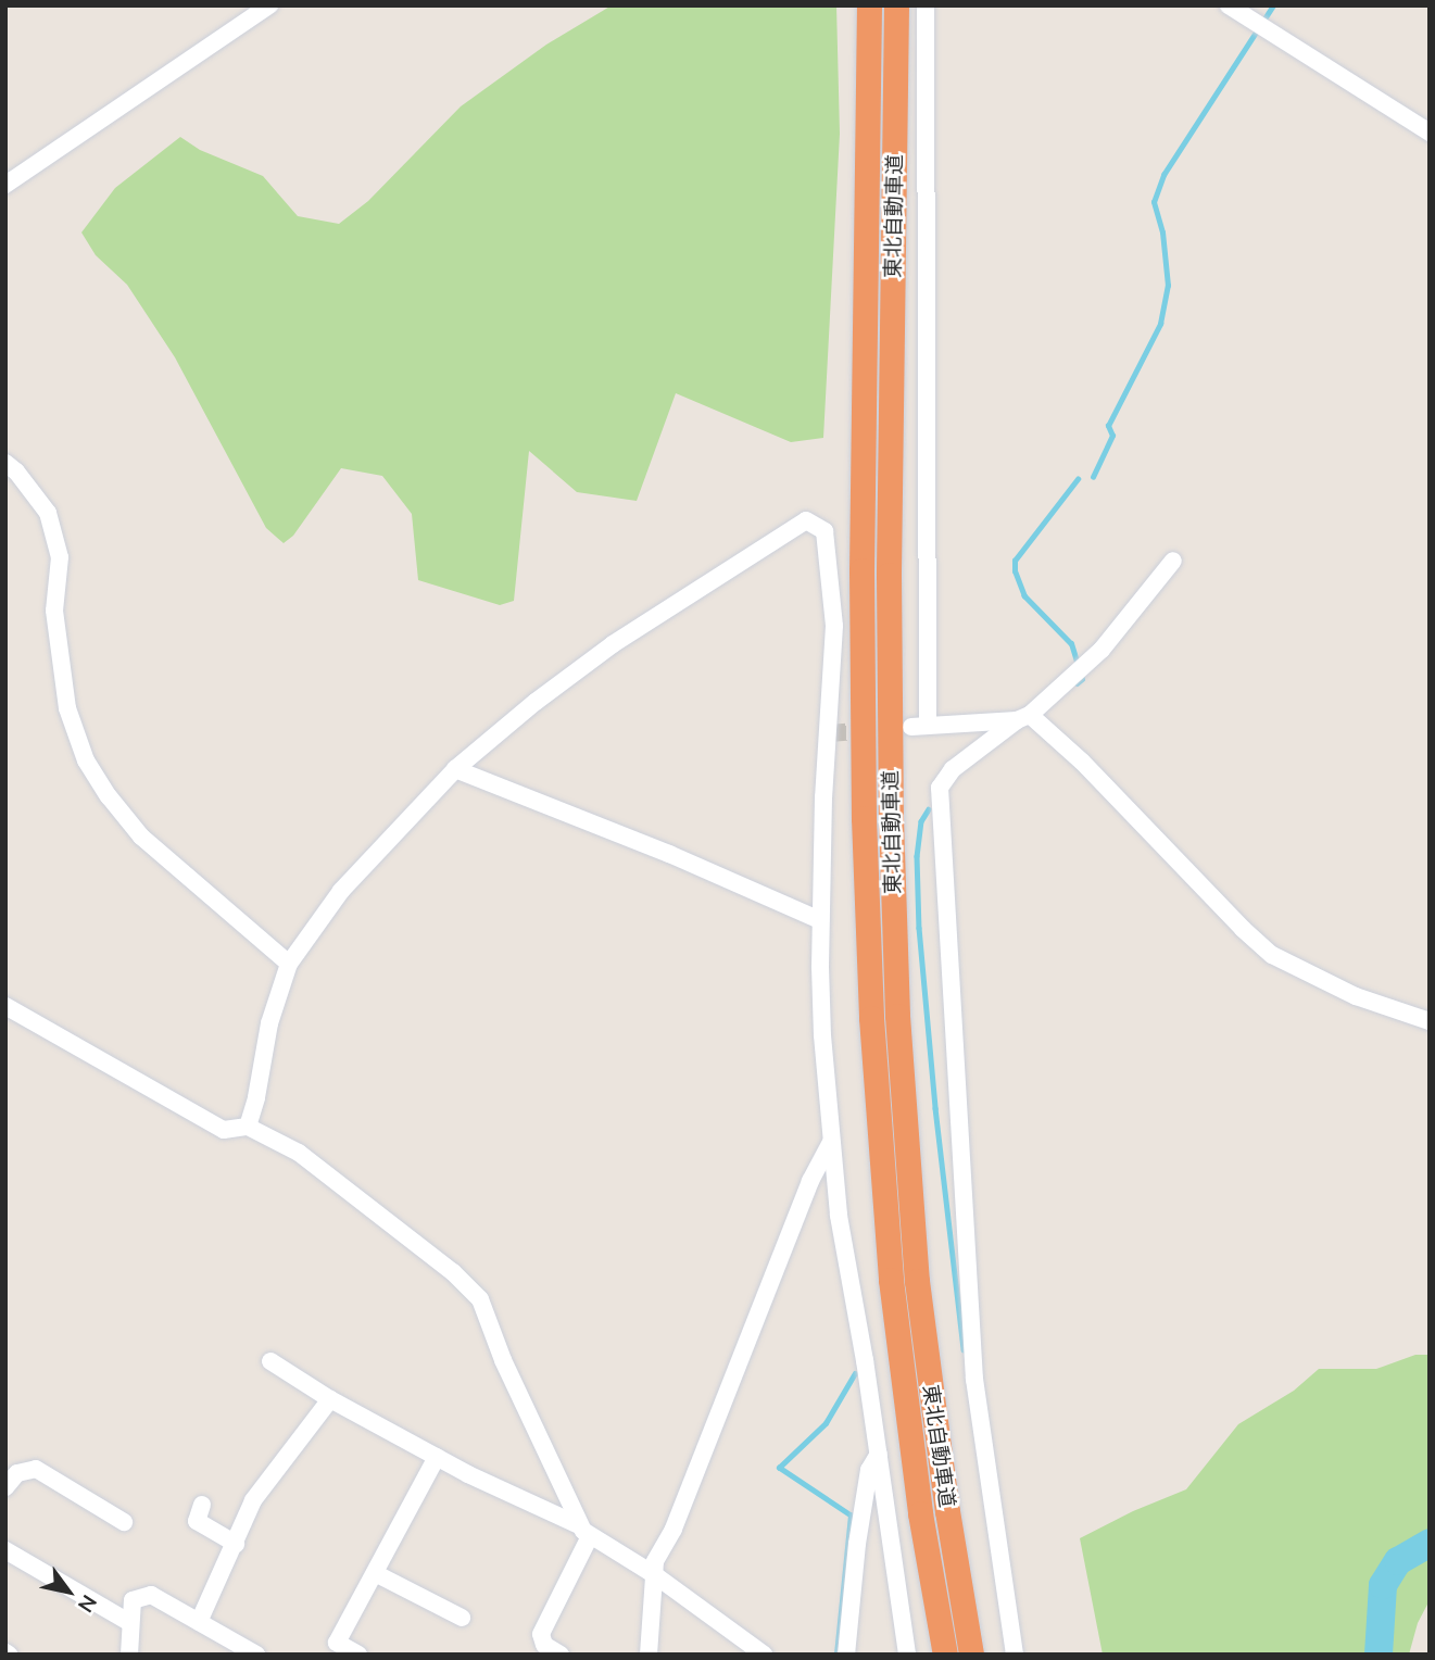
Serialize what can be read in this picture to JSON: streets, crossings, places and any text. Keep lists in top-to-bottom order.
{
  "streets": {
    "highway": ["東北自動車道"]
  },
  "north": "bottom right"
}
